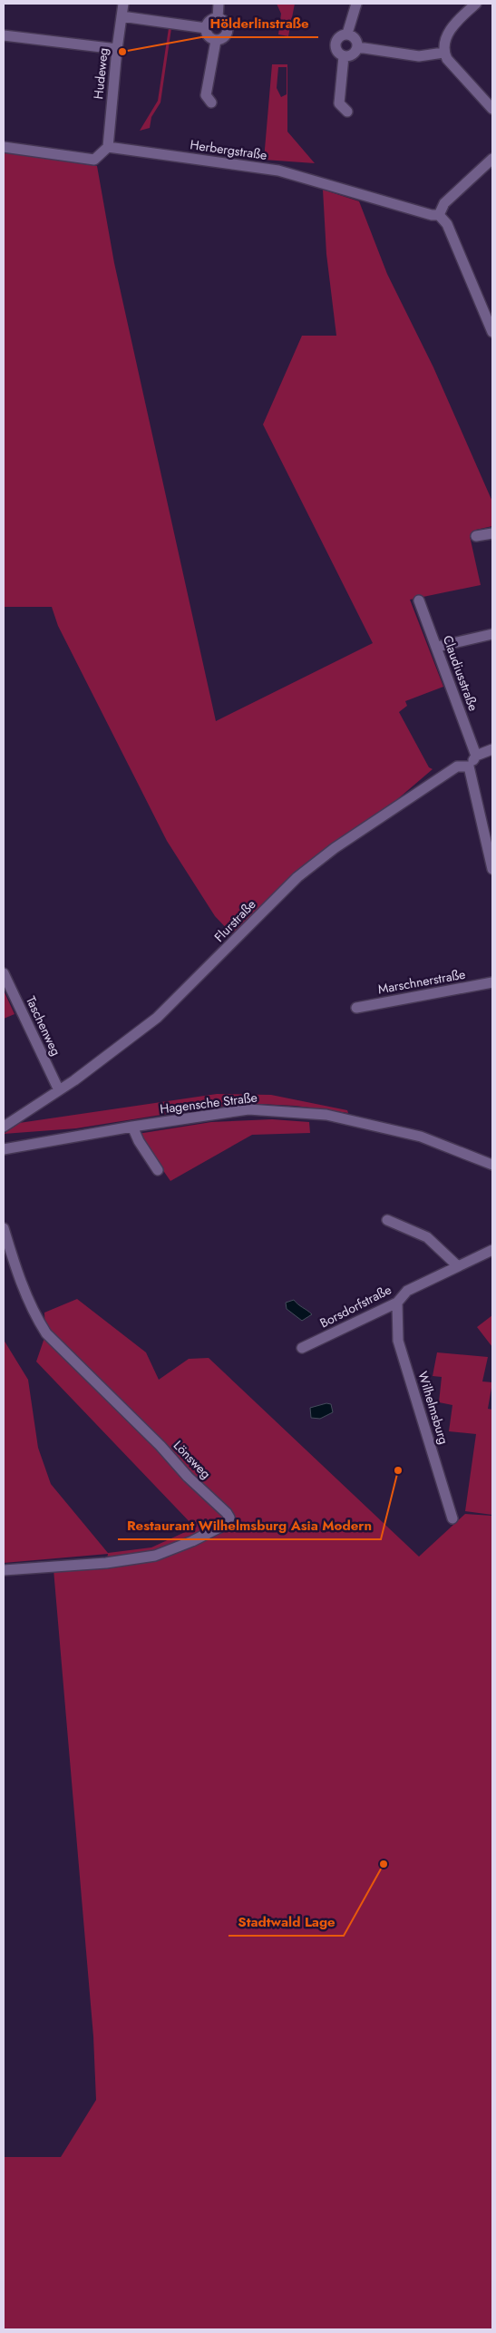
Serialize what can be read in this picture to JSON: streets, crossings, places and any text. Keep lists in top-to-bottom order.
{
  "streets": {
    "street": [
      "Hudeweg",
      "Herbergstraße",
      "Claudiusstraße",
      "Flurstraße",
      "Marschnerstraße",
      "Taschenweg",
      "Hagensche Straße",
      "Borsdorfstraße",
      "Wilhelmsburg",
      "Lönsweg"
    ]
  },
  "crossings": [
    ["Hudeweg", "Herbergstraße"],
    ["Flurstraße", "Taschenweg"],
    ["Borsdorfstraße", "Wilhelmsburg"]
  ],
  "places": ["Hölderlinstraße", "Restaurant Wilhelmsburg Asia Modern", "Stadtwald Lage"]
}
